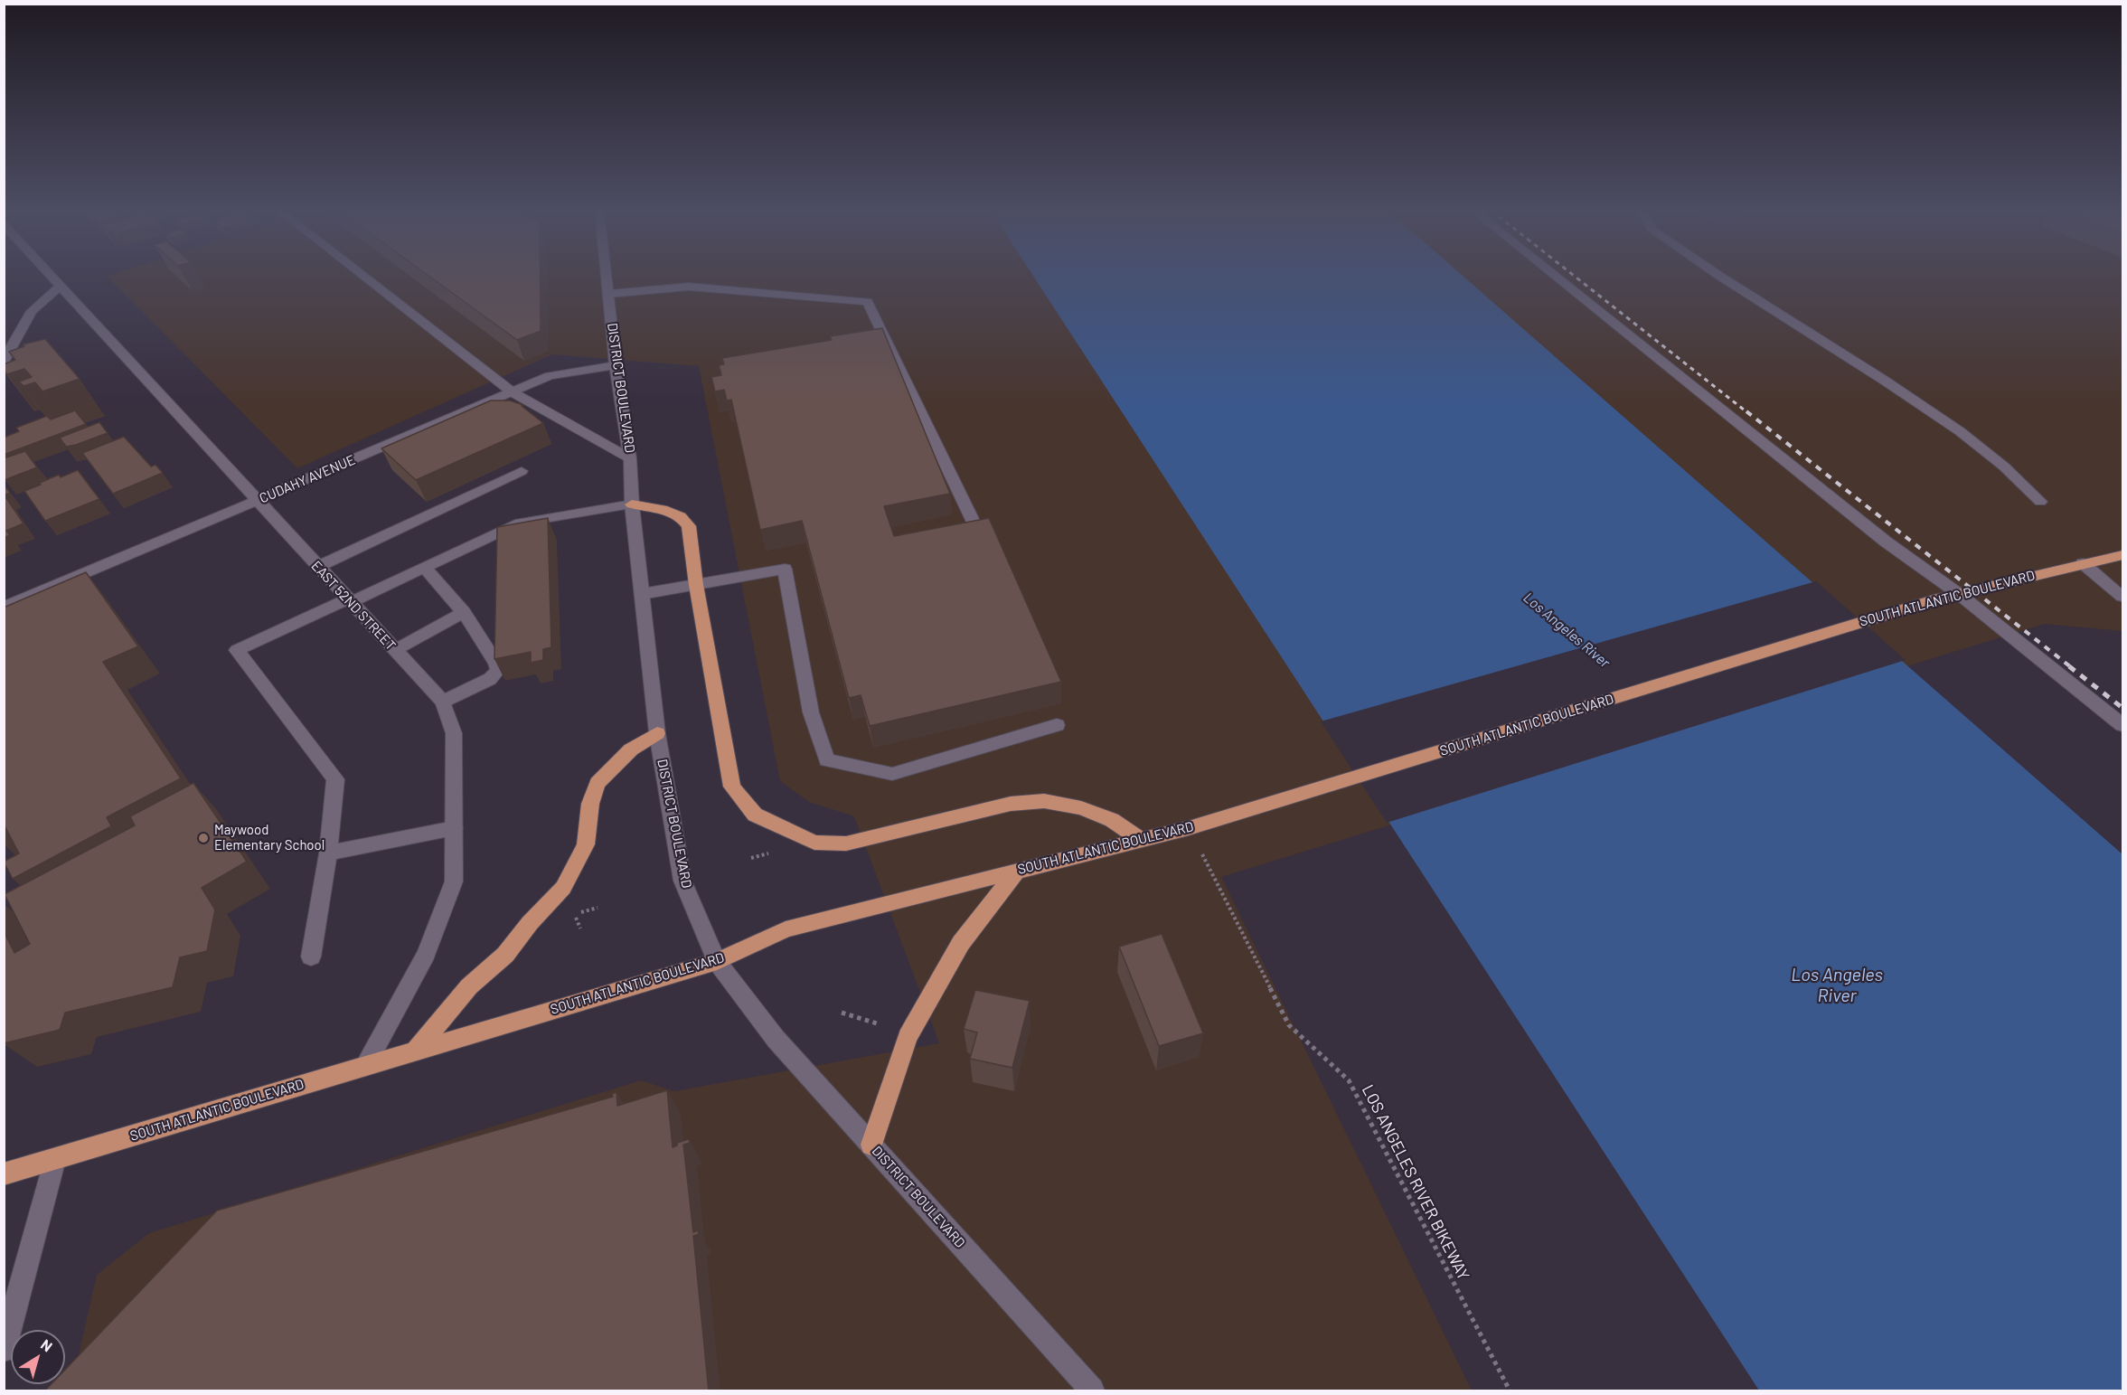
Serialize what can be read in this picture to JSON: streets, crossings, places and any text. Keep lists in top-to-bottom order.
{
  "streets": {
    "main road": ["SOUTH ATLANTIC BOULEVARD"],
    "street": ["DISTRICT BOULEVARD", "CUDAHY AVENUE", "EAST 52ND STREET"],
    "path": ["LOS ANGELES RIVER BIKEWAY"]
  },
  "crossings": [
    ["DISTRICT BOULEVARD", "CUDAHY AVENUE"],
    ["DISTRICT BOULEVARD", "SOUTH ATLANTIC BOULEVARD"],
    ["CUDAHY AVENUE", "EAST 52ND STREET"],
    ["SOUTH ATLANTIC BOULEVARD", "EAST 52ND STREET"],
    ["SOUTH ATLANTIC BOULEVARD", "LOS ANGELES RIVER BIKEWAY"]
  ],
  "water": ["Los Angeles River"],
  "places": ["Maywood Elementary School"],
  "north": "top right"
}
